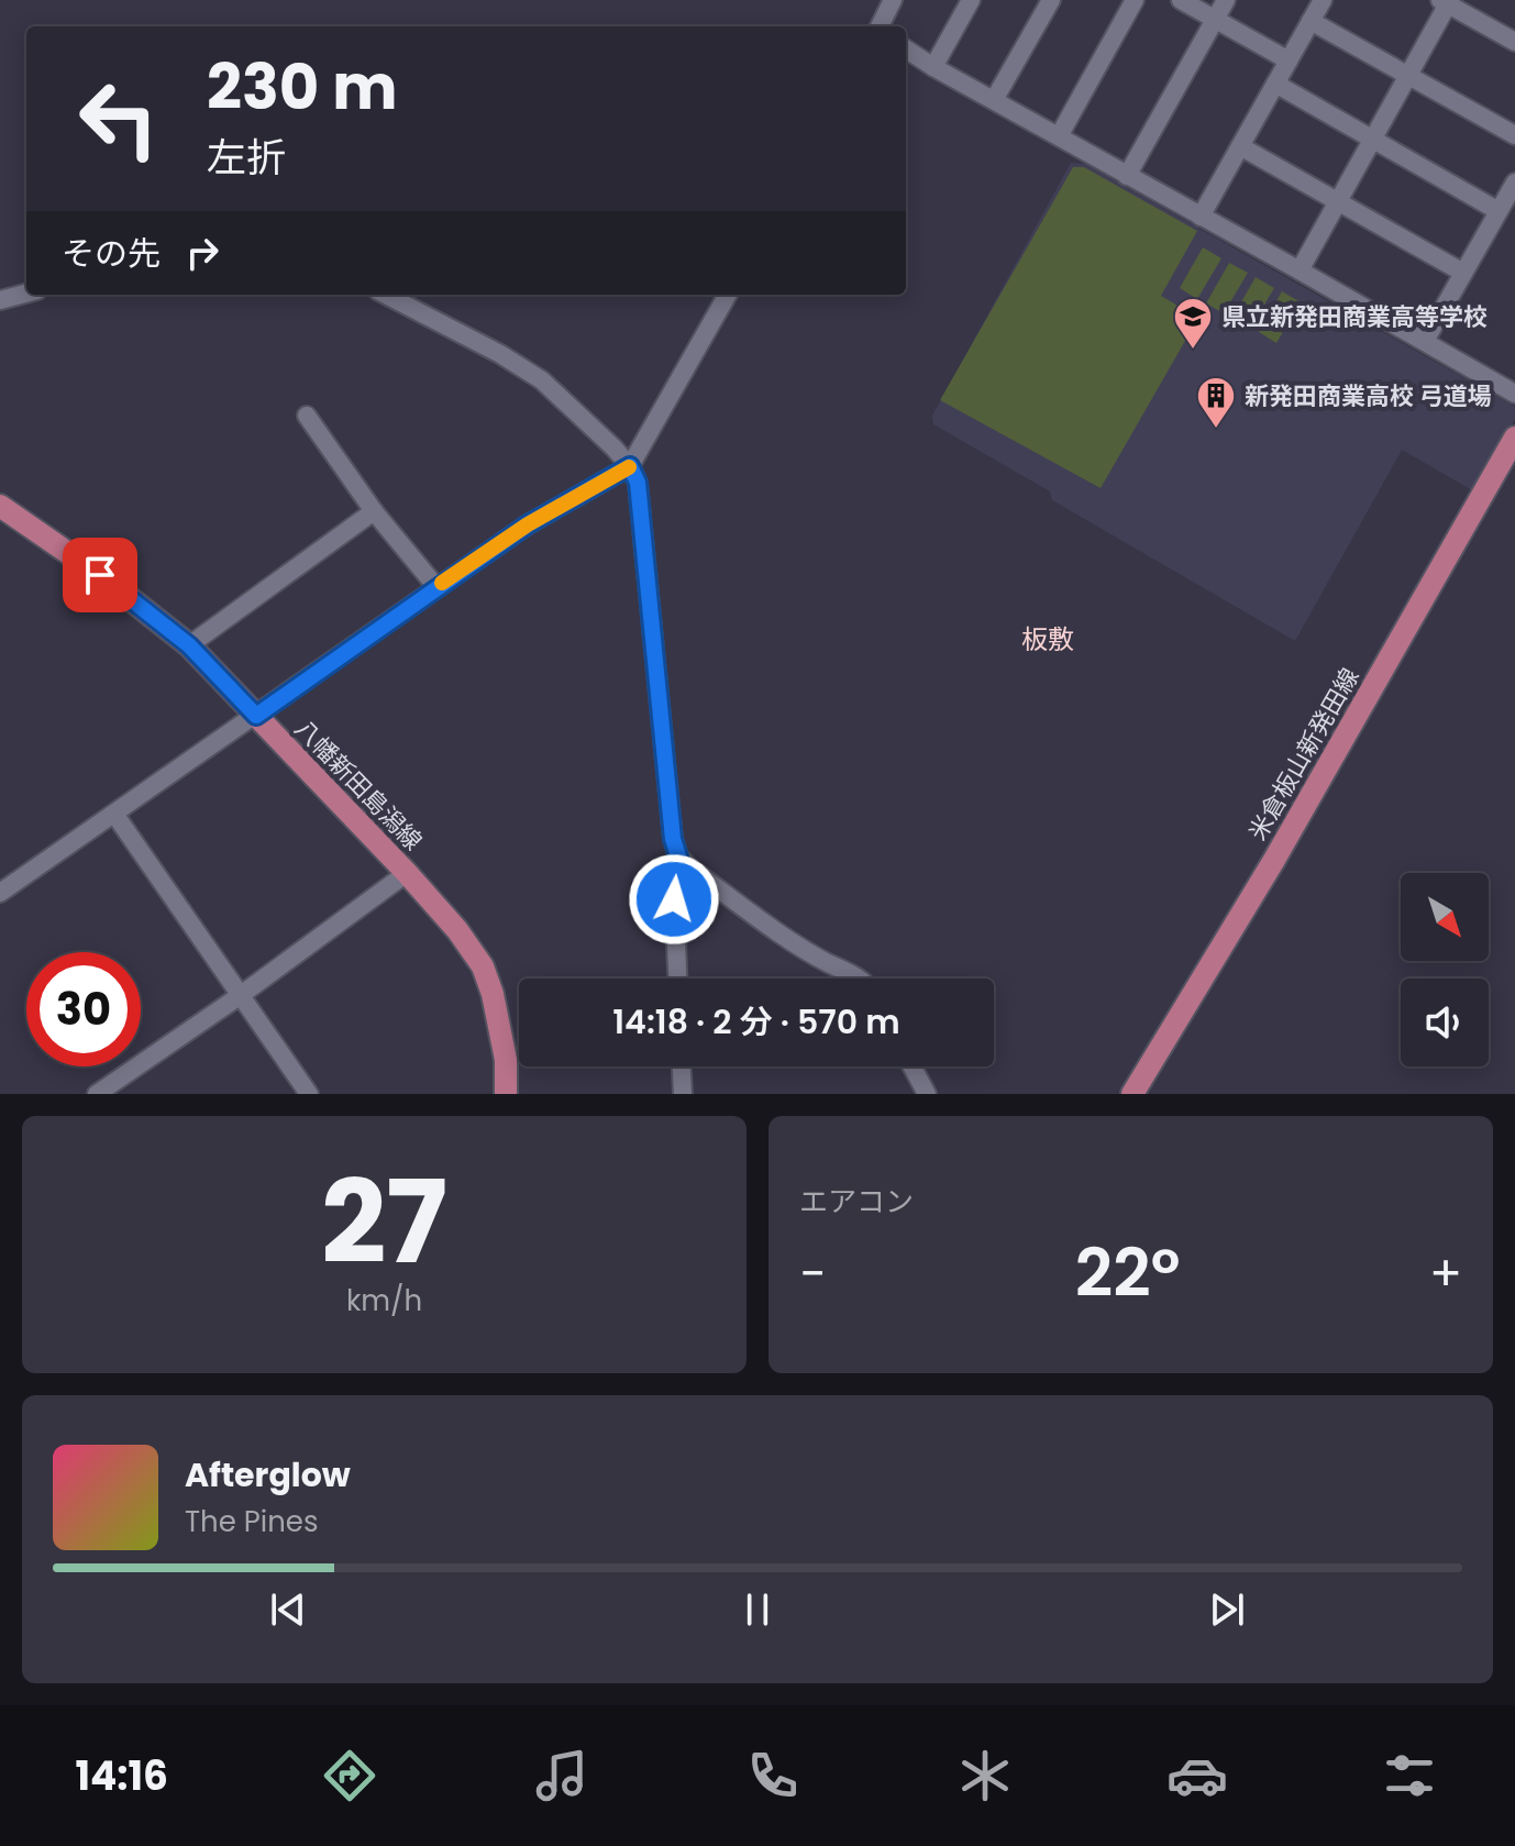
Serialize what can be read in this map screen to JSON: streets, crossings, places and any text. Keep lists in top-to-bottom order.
{
  "streets": {
    "main road": ["米倉板山新発田線", "八幡新田島潟線"]
  },
  "districts": ["板敷"],
  "places": {
    "school or university": ["県立新発田商業高等学校"],
    "building": ["新発田商業高校 弓道場"]
  },
  "north": "bottom right",
  "page": {
    "turn": ["230 m", "左折"],
    "then": "その先",
    "limit": "30",
    "trip": "14:18 · 2 分 · 570 m",
    "tile": [
      ["27", "km/h"],
      "エアコン"
    ],
    "heat": ["−", "22°", "+"],
    "song": ["Afterglow", "The Pines"],
    "tabs": "14:16"
  }
}
